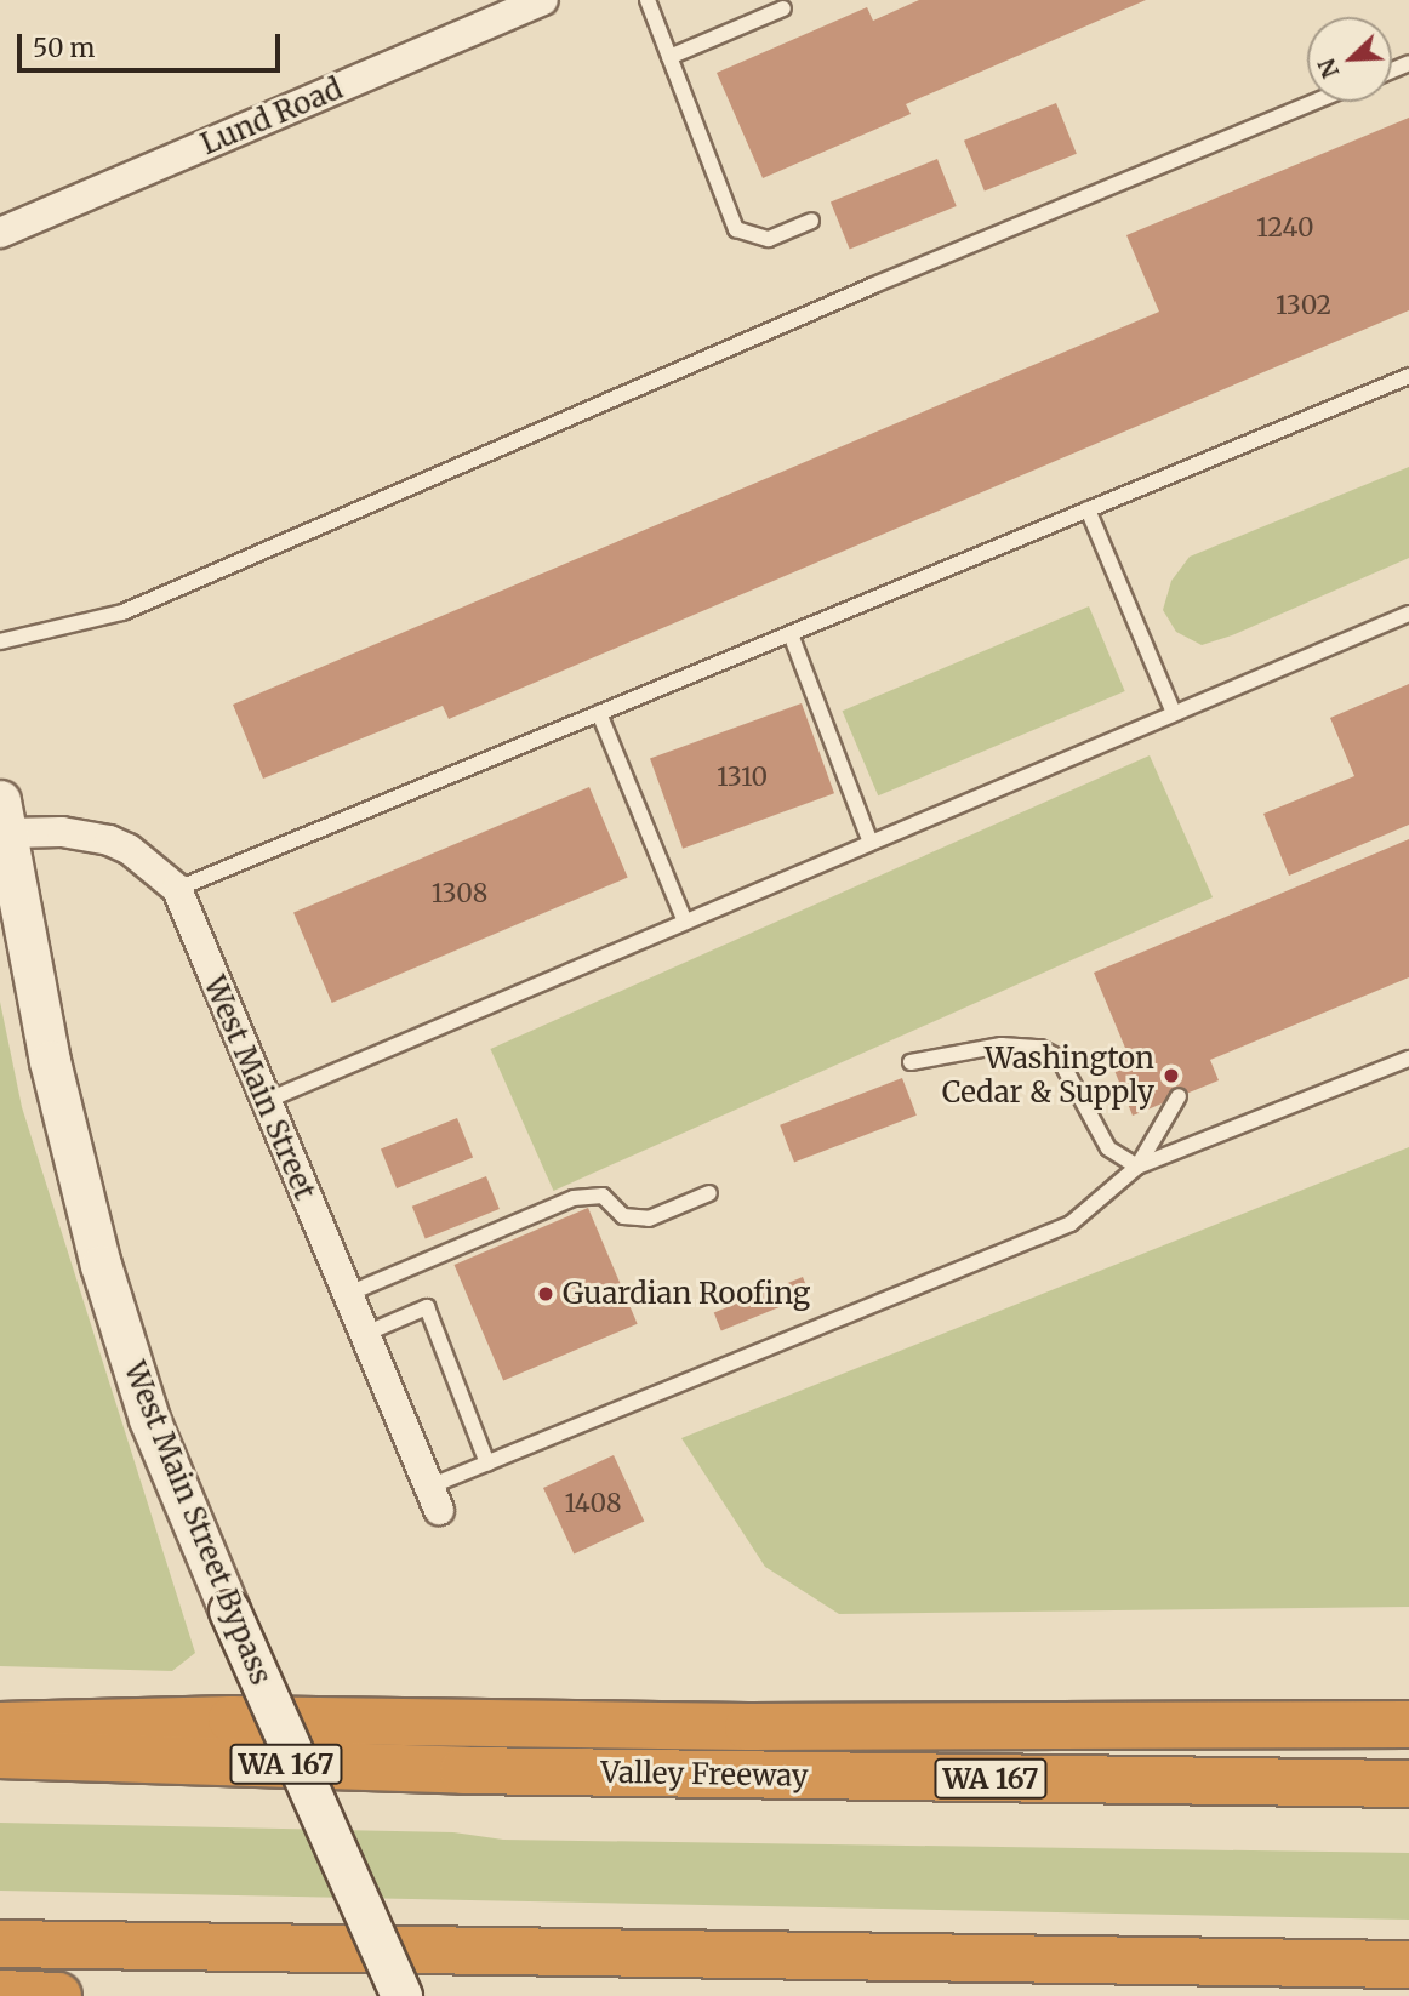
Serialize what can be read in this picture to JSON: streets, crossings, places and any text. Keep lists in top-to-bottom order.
{
  "streets": {
    "highway": ["WA 167", "Valley Freeway"],
    "main road": ["West Main Street Bypass"],
    "street": ["Lund Road", "West Main Street"]
  },
  "crossings": [
    ["West Main Street", "West Main Street Bypass"]
  ],
  "places": ["Washington Cedar & Supply", "Guardian Roofing"],
  "house_numbers": [
    "1240",
    "1302",
    "1310",
    "1308",
    "1408"
  ],
  "scale_bar": "50 m",
  "north": "bottom left"
}
